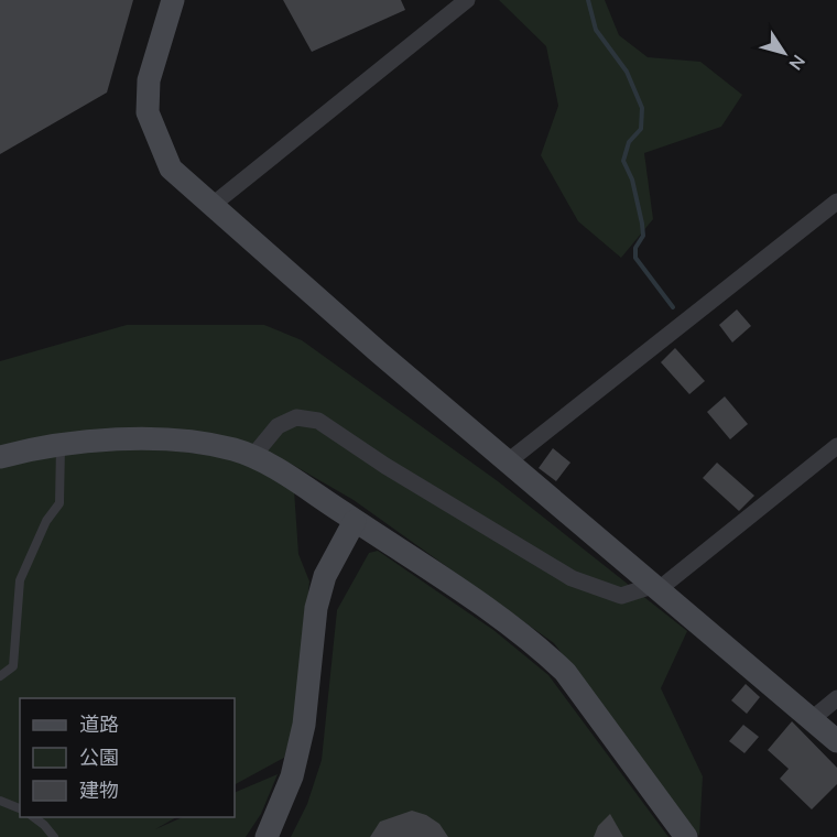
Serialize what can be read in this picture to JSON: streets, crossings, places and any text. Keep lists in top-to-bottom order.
{
  "legend": ["道路", "公園", "建物"],
  "north": "bottom right"
}
